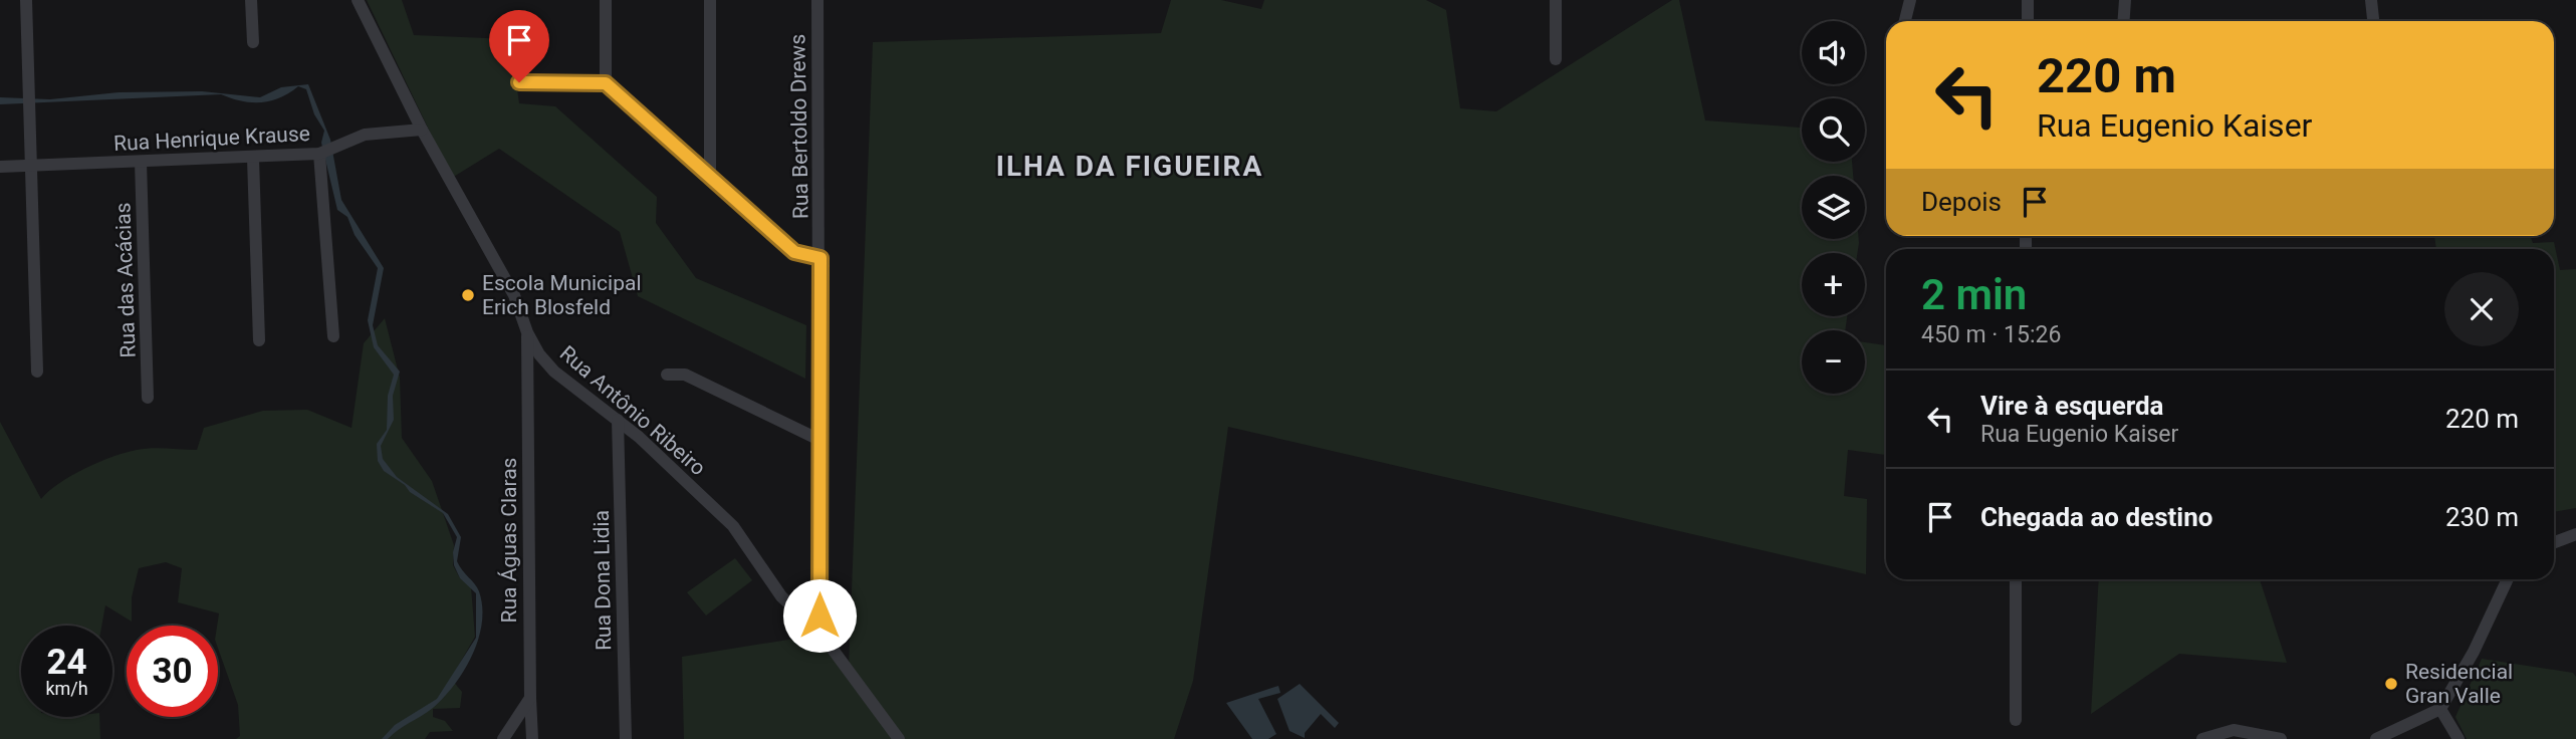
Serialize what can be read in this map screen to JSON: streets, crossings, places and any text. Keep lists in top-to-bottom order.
{
  "streets": {
    "street": [
      "Rua Bertoldo Drews",
      "Rua Henrique Krause",
      "Rua das Acácias",
      "Rua Antônio Ribeiro",
      "Rua Águas Claras",
      "Rua Dona Lidia"
    ]
  },
  "crossings": [
    ["Rua Bertoldo Drews", "Rua Antônio Ribeiro"],
    ["Rua Henrique Krause", "Rua das Acácias"],
    ["Rua Henrique Krause", "Rua Antônio Ribeiro"],
    ["Rua Antônio Ribeiro", "Rua Águas Claras"],
    ["Rua Antônio Ribeiro", "Rua Dona Lidia"]
  ],
  "districts": ["ILHA DA FIGUEIRA"],
  "places": ["Escola Municipal Erich Blosfeld", "Residencial Gran Valle"],
  "page": {
    "map_buttons": ["+", "−"],
    "turn": ["220 m", "Rua Eugenio Kaiser"],
    "then": "Depois",
    "heading": ["2 min", "450 m · 15:26"],
    "list": [
      {
        "name": "Vire à esquerda",
        "note": "Rua Eugenio Kaiser",
        "value": "220 m"
      },
      {
        "name": "Chegada ao destino",
        "value": "230 m"
      }
    ],
    "speed": "24 km/h",
    "limit": "30"
  }
}
